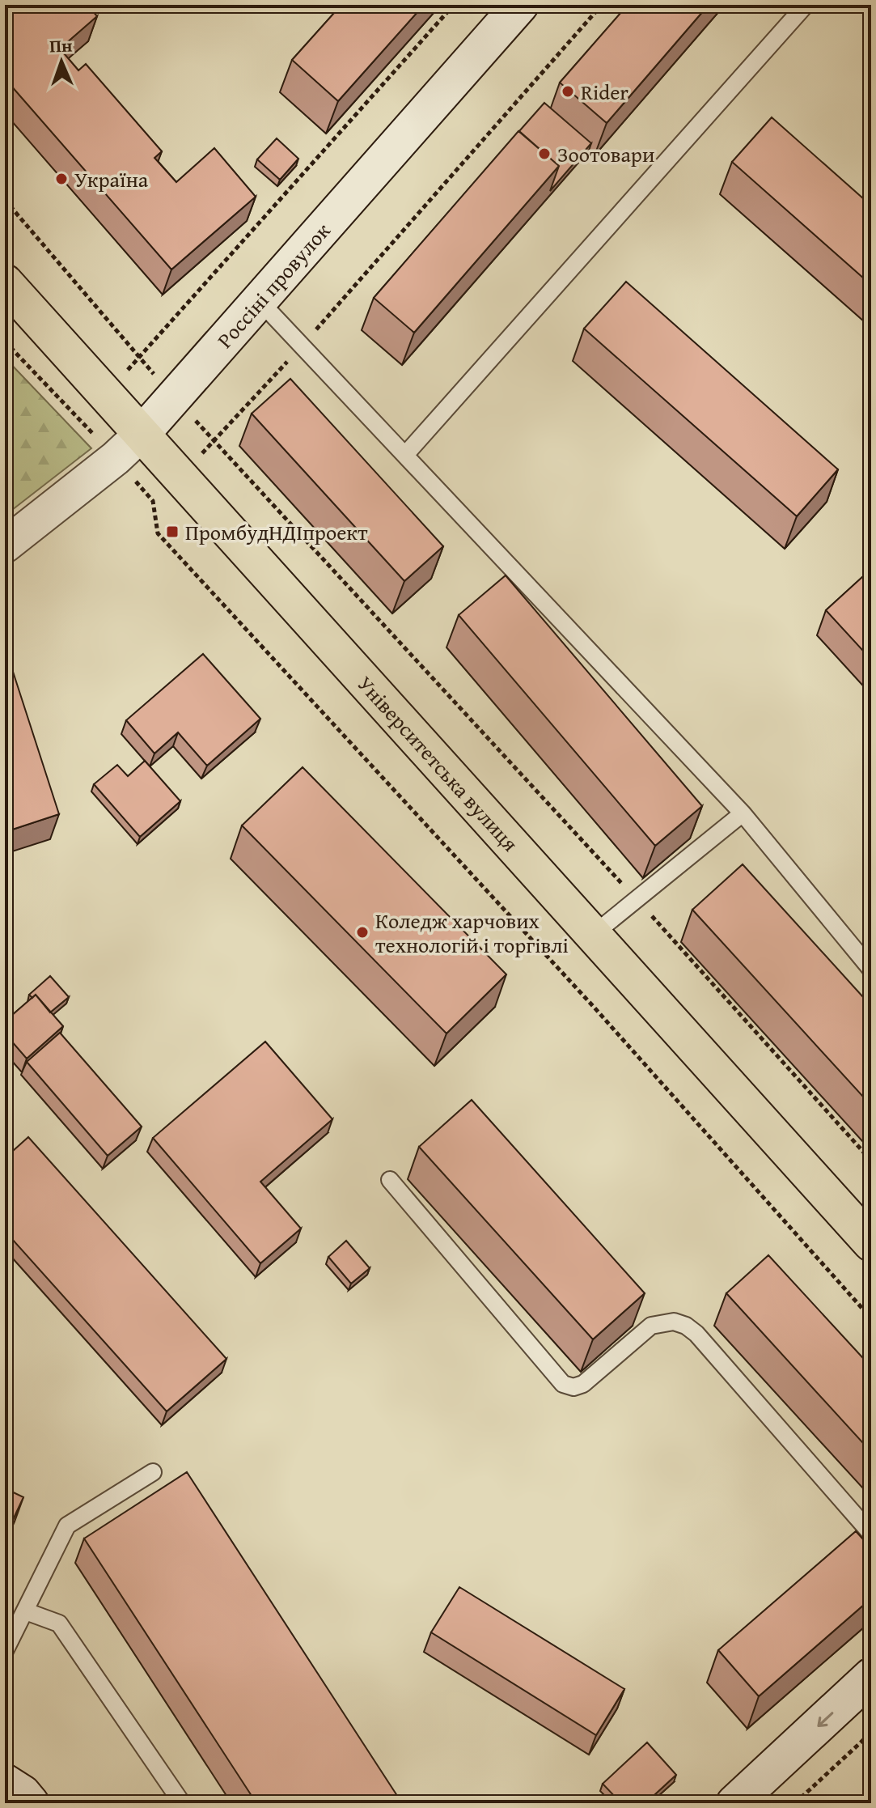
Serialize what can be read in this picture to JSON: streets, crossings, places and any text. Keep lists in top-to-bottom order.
{
  "streets": {
    "main road": ["Університетська вулиця"],
    "street": ["Россіні провулок"]
  },
  "crossings": [
    ["Россіні провулок", "Університетська вулиця"]
  ],
  "places": {
    "other": [
      "Rider",
      "Зоотовари",
      "Україна",
      "Коледж харчових технологій і торгівлі"
    ],
    "transit": ["ПромбудНДІпроект"]
  },
  "north": "top"
}
